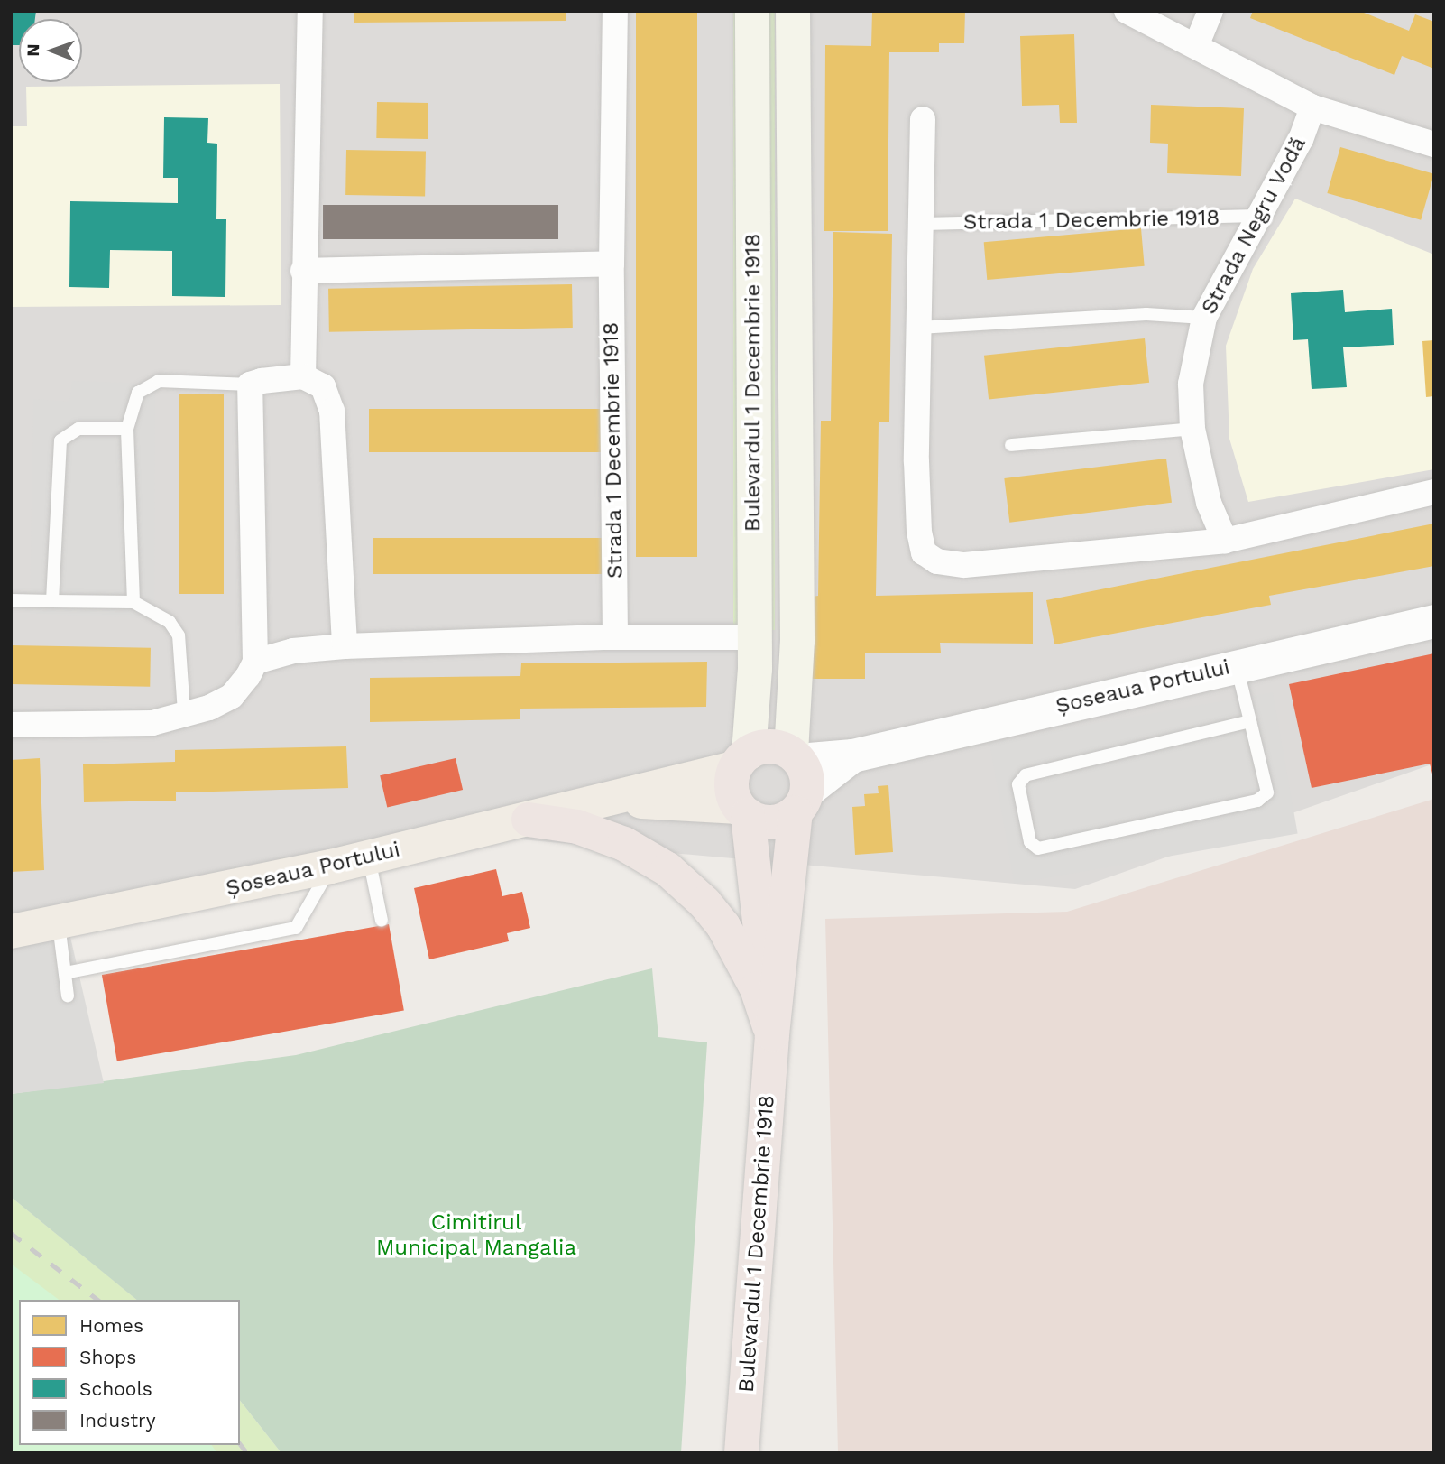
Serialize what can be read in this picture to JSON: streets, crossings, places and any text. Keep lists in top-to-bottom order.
{
  "streets": {
    "highway": ["Bulevardul 1 Decembrie 1918"],
    "main road": ["Șoseaua Portului"],
    "street": ["Strada 1 Decembrie 1918", "Strada Negru Vodă"]
  },
  "crossings": [
    ["Strada 1 Decembrie 1918", "Strada Negru Vodă"],
    ["Bulevardul 1 Decembrie 1918", "Șoseaua Portului"]
  ],
  "parks": ["Cimitirul Municipal Mangalia"],
  "legend": [
    "Homes",
    "Shops",
    "Schools",
    "Industry"
  ],
  "north": "left"
}
